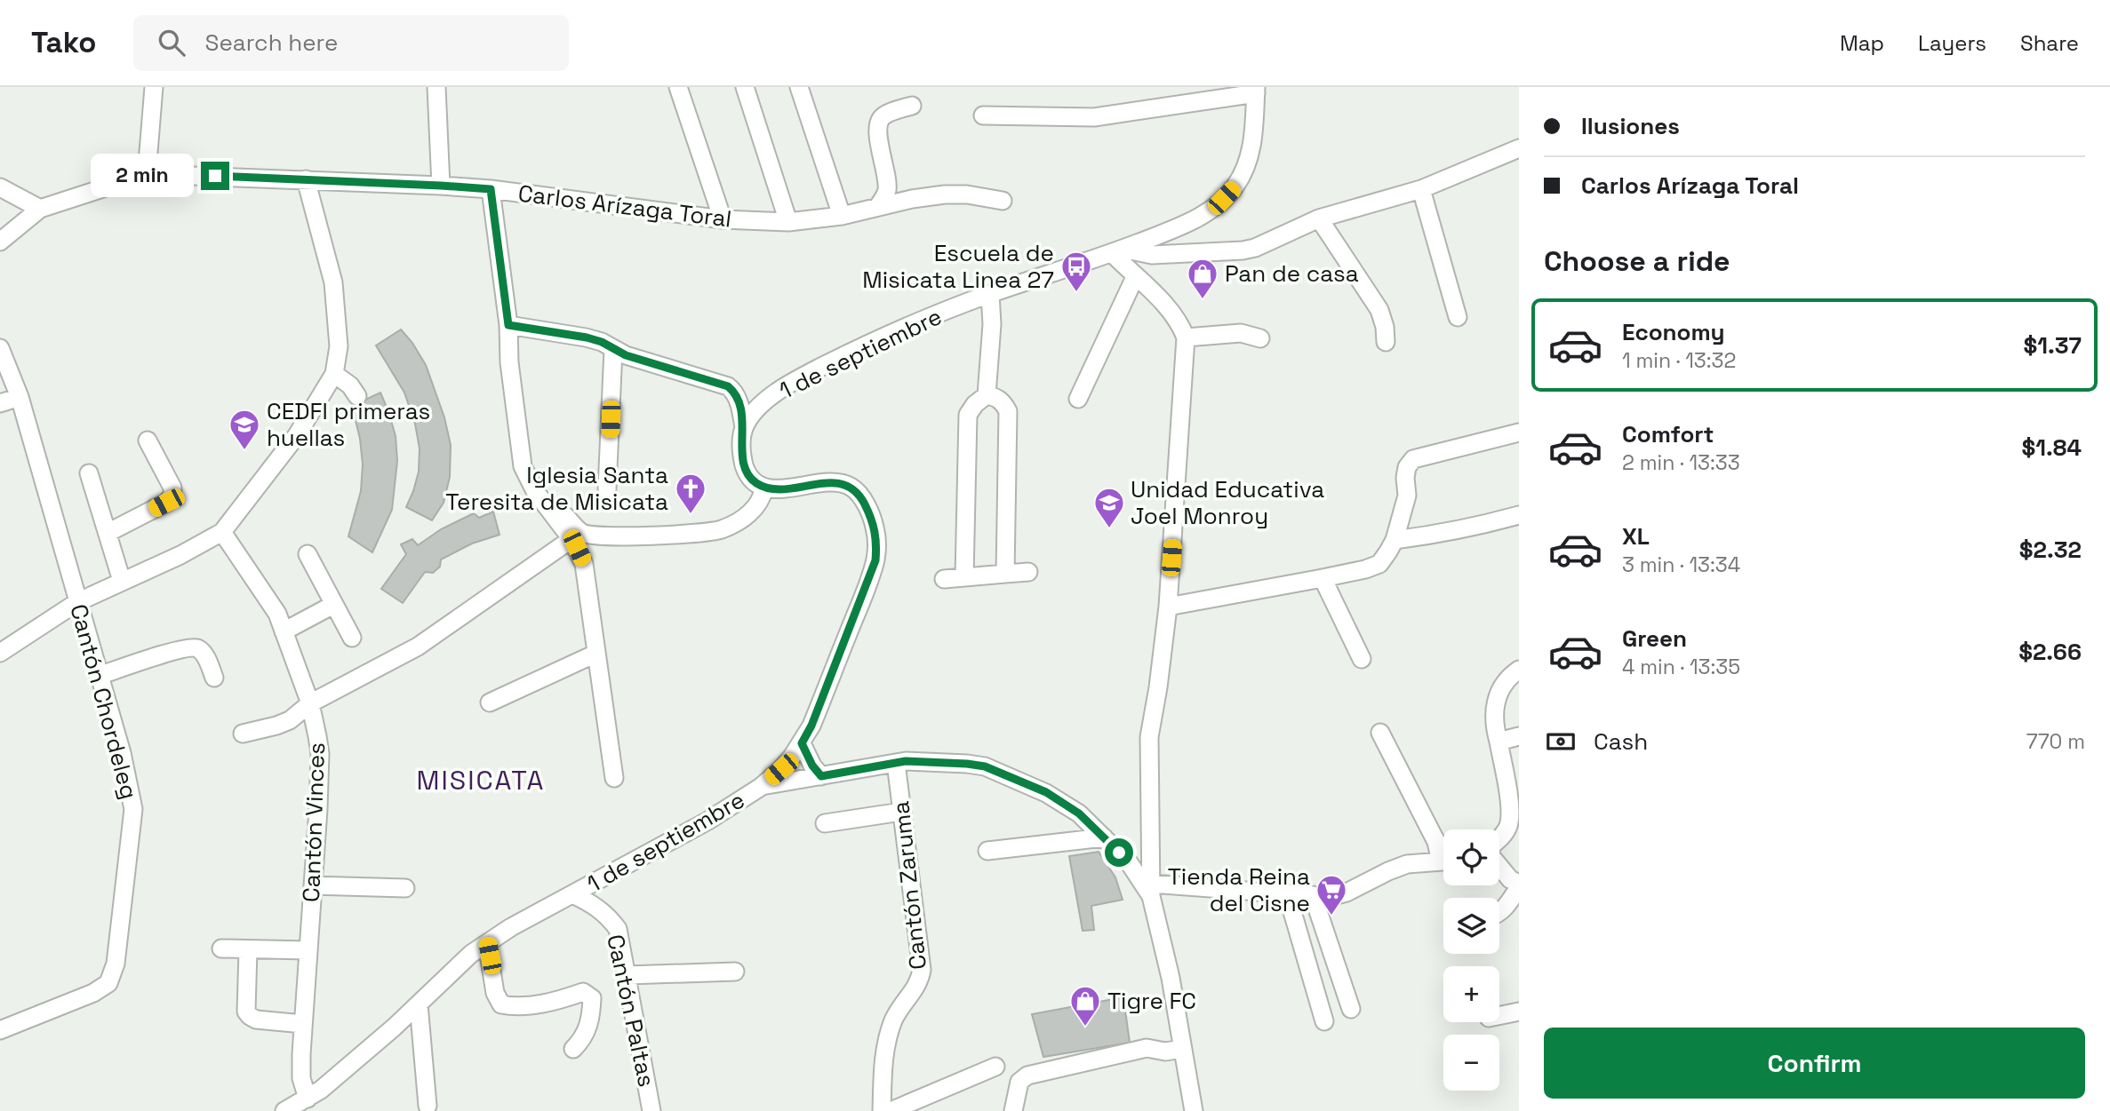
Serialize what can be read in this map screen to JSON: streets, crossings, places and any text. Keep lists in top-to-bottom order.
{
  "streets": {
    "street": [
      "Carlos Arízaga Toral",
      "1 de septiembre",
      "Cantón Chordeleg",
      "Cantón Vinces",
      "Cantón Zaruma",
      "Cantón Paltas"
    ]
  },
  "crossings": [
    ["1 de septiembre", "Cantón Vinces"],
    ["1 de septiembre", "Cantón Paltas"]
  ],
  "districts": ["MISICATA"],
  "places": {
    "bus stop": ["Escuela de Misicata Linea 27"],
    "shop": ["Pan de casa", "Tigre FC"],
    "school or university": ["CEDFI primeras huellas", "Unidad Educativa Joel Monroy"],
    "church": ["Iglesia Santa Teresita de Misicata"],
    "supermarket": ["Tienda Reina del Cisne"]
  },
  "page": {
    "header": "Tako",
    "search": "Search here",
    "nav": ["Map", "Layers", "Share"],
    "banner": ["Ilusiones", "Carlos Arízaga Toral"],
    "bubble": "2 min",
    "heading": "Choose a ride",
    "list": [
      {
        "name": "Economy",
        "note": "1 min · 13:32",
        "value": "$1.37"
      },
      {
        "name": "Comfort",
        "note": "2 min · 13:33",
        "value": "$1.84"
      },
      {
        "name": "XL",
        "note": "3 min · 13:34",
        "value": "$2.32"
      },
      {
        "name": "Green",
        "note": "4 min · 13:35",
        "value": "$2.66"
      }
    ],
    "pay": ["Cash", "770 m"],
    "map_buttons": ["+", "−"],
    "buttons": "Confirm"
  }
}
